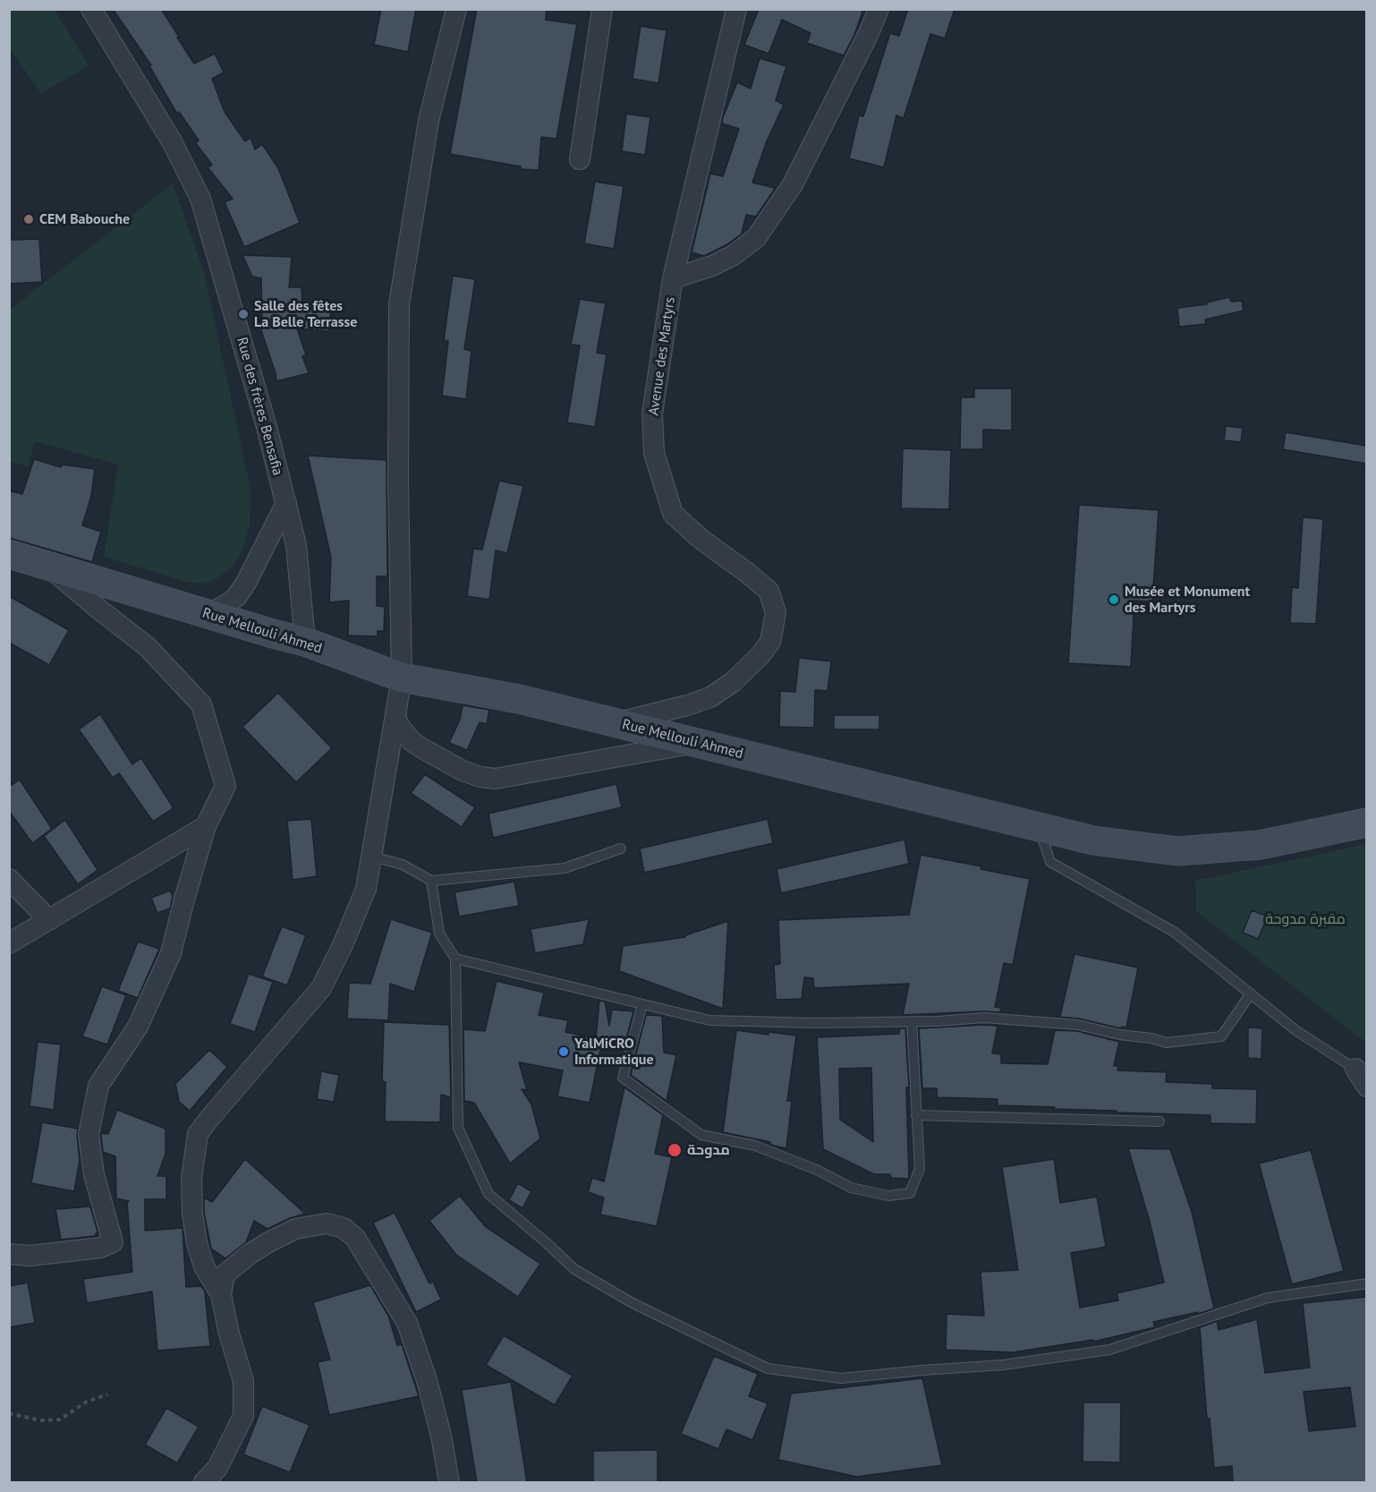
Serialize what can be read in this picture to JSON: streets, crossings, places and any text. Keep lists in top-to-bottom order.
{
  "streets": {
    "street": ["Avenue des Martyrs", "Rue des frères Bensafia", "Rue Mellouli Ahmed"]
  },
  "crossings": [
    ["Avenue des Martyrs", "Rue Mellouli Ahmed"],
    ["Rue des frères Bensafia", "Rue Mellouli Ahmed"]
  ],
  "parks": ["مقبرة مدوحة"],
  "places": [
    "CEM Babouche",
    "Salle des fêtes La Belle Terrasse",
    "Musée et Monument des Martyrs",
    "YalMiCRO Informatique",
    "مدوحة"
  ]
}
